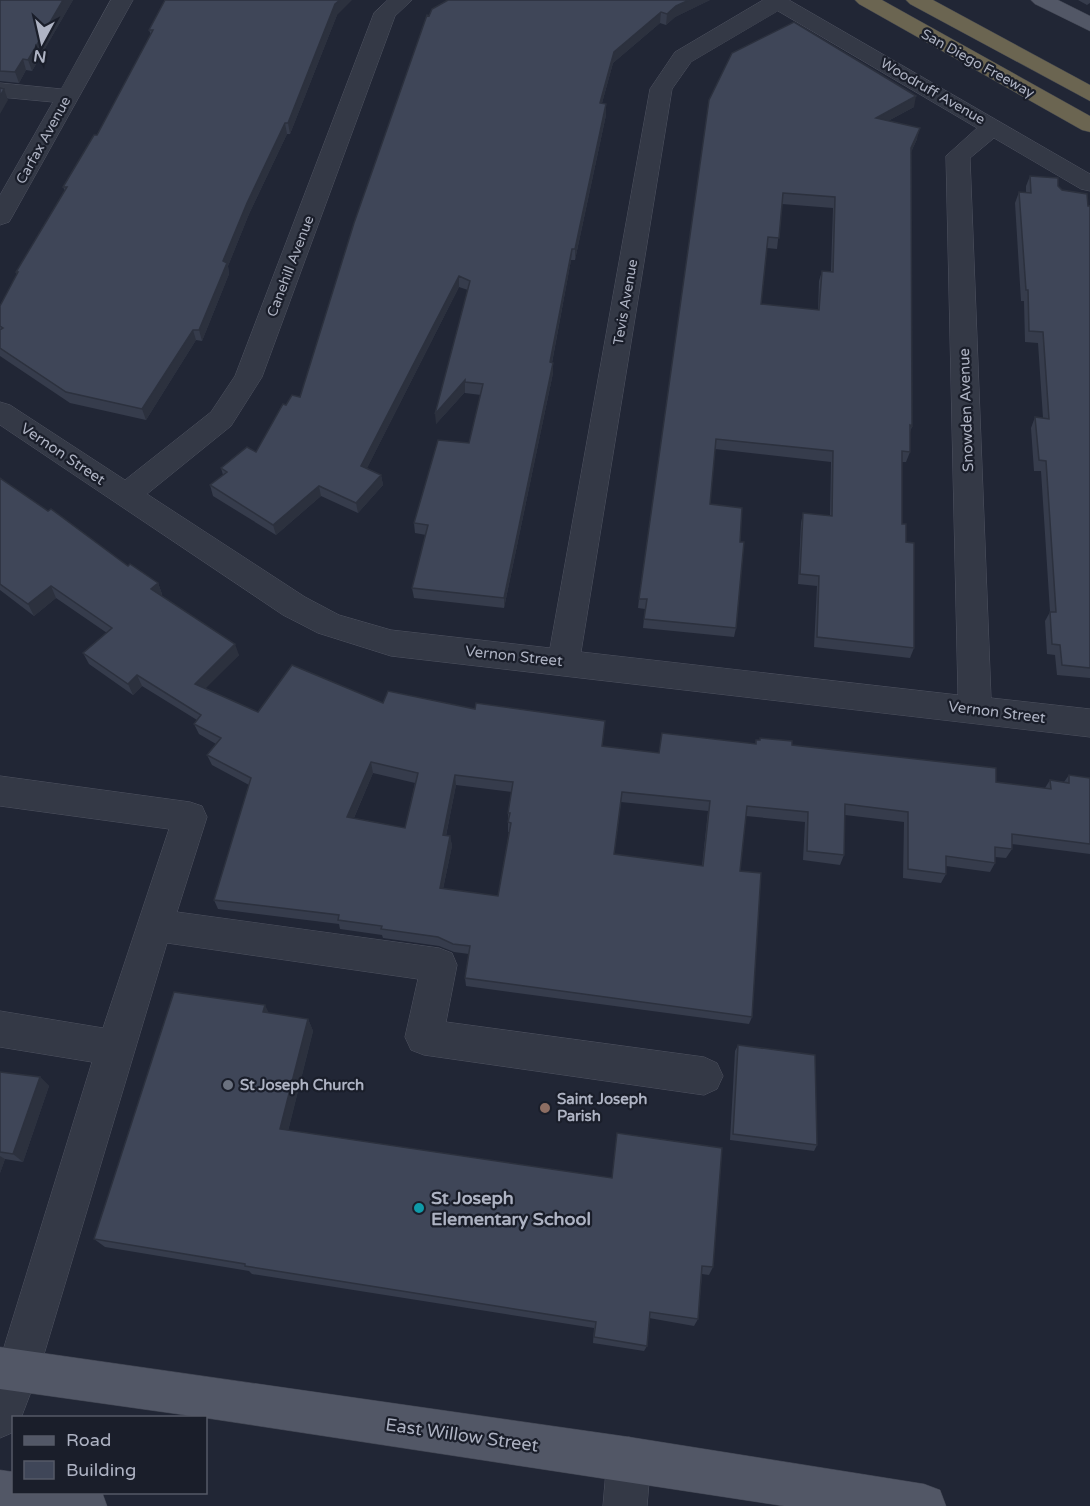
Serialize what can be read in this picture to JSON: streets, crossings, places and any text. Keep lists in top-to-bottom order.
{
  "streets": {
    "highway": ["San Diego Freeway"],
    "main road": ["East Willow Street"],
    "street": [
      "Woodruff Avenue",
      "Carfax Avenue",
      "Canehill Avenue",
      "Tevis Avenue",
      "Snowden Avenue",
      "Vernon Street"
    ]
  },
  "crossings": [
    ["Woodruff Avenue", "Tevis Avenue"],
    ["Woodruff Avenue", "Snowden Avenue"],
    ["Canehill Avenue", "Vernon Street"],
    ["Tevis Avenue", "Vernon Street"],
    ["Snowden Avenue", "Vernon Street"]
  ],
  "places": ["St Joseph Church", "Saint Joseph Parish", "St Joseph Elementary School"],
  "legend": ["Road", "Building"],
  "north": "bottom"
}
